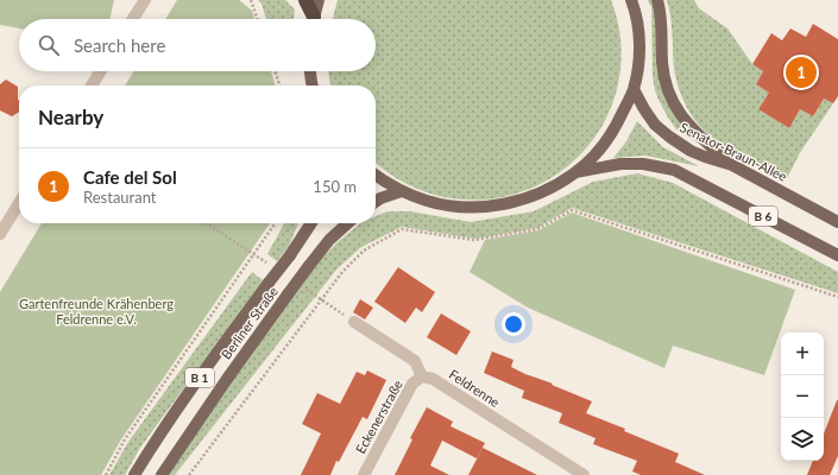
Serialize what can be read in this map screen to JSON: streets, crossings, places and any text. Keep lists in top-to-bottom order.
{
  "streets": {
    "main road": [
      "Senator-Braun-Allee",
      "B 6",
      "Berliner Straße",
      "B 1"
    ],
    "street": ["Feldrenne", "Eckenerstraße"]
  },
  "crossings": [
    ["Feldrenne", "Eckenerstraße"]
  ],
  "parks": ["Gartenfreunde Krähenberg Feldrenne e.V."],
  "page": {
    "search": "Search here",
    "pins": "1",
    "heading": "Nearby",
    "list": [
      {
        "mark": "1",
        "name": "Cafe del Sol",
        "note": "Restaurant",
        "value": "150 m"
      }
    ],
    "map_buttons": ["+", "−"]
  }
}
